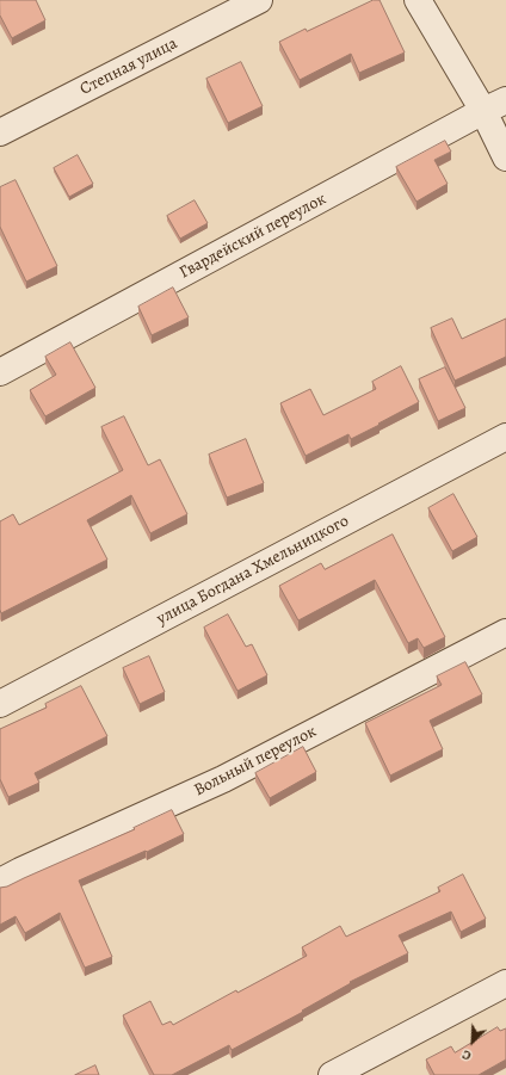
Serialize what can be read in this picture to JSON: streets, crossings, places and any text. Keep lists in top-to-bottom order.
{
  "streets": {
    "street": [
      "Степная улица",
      "Гвардейский переулок",
      "улица Богдана Хмельницкого",
      "Вольный переулок"
    ]
  },
  "north": "bottom left"
}
